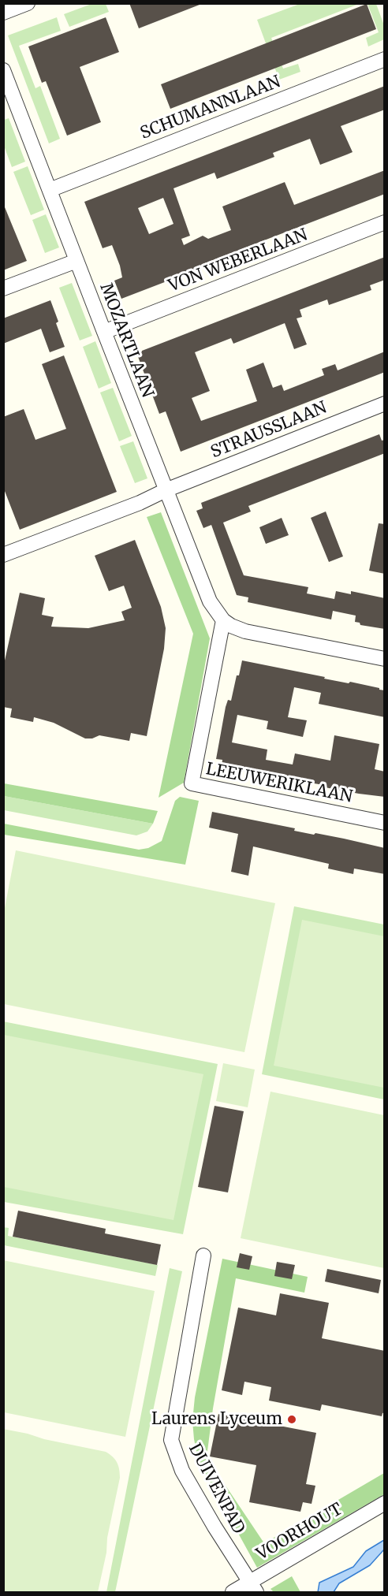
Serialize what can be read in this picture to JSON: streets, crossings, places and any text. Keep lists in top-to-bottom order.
{
  "streets": {
    "street": [
      "SCHUMANNLAAN",
      "VON WEBERLAAN",
      "MOZARTLAAN",
      "STRAUSSLAAN",
      "LEEUWERIKLAAN",
      "DUIVENPAD",
      "VOORHOUT"
    ]
  },
  "crossings": [
    ["SCHUMANNLAAN", "MOZARTLAAN"],
    ["VON WEBERLAAN", "MOZARTLAAN"],
    ["MOZARTLAAN", "STRAUSSLAAN"],
    ["MOZARTLAAN", "LEEUWERIKLAAN"],
    ["DUIVENPAD", "VOORHOUT"]
  ],
  "places": ["Laurens Lyceum"]
}
